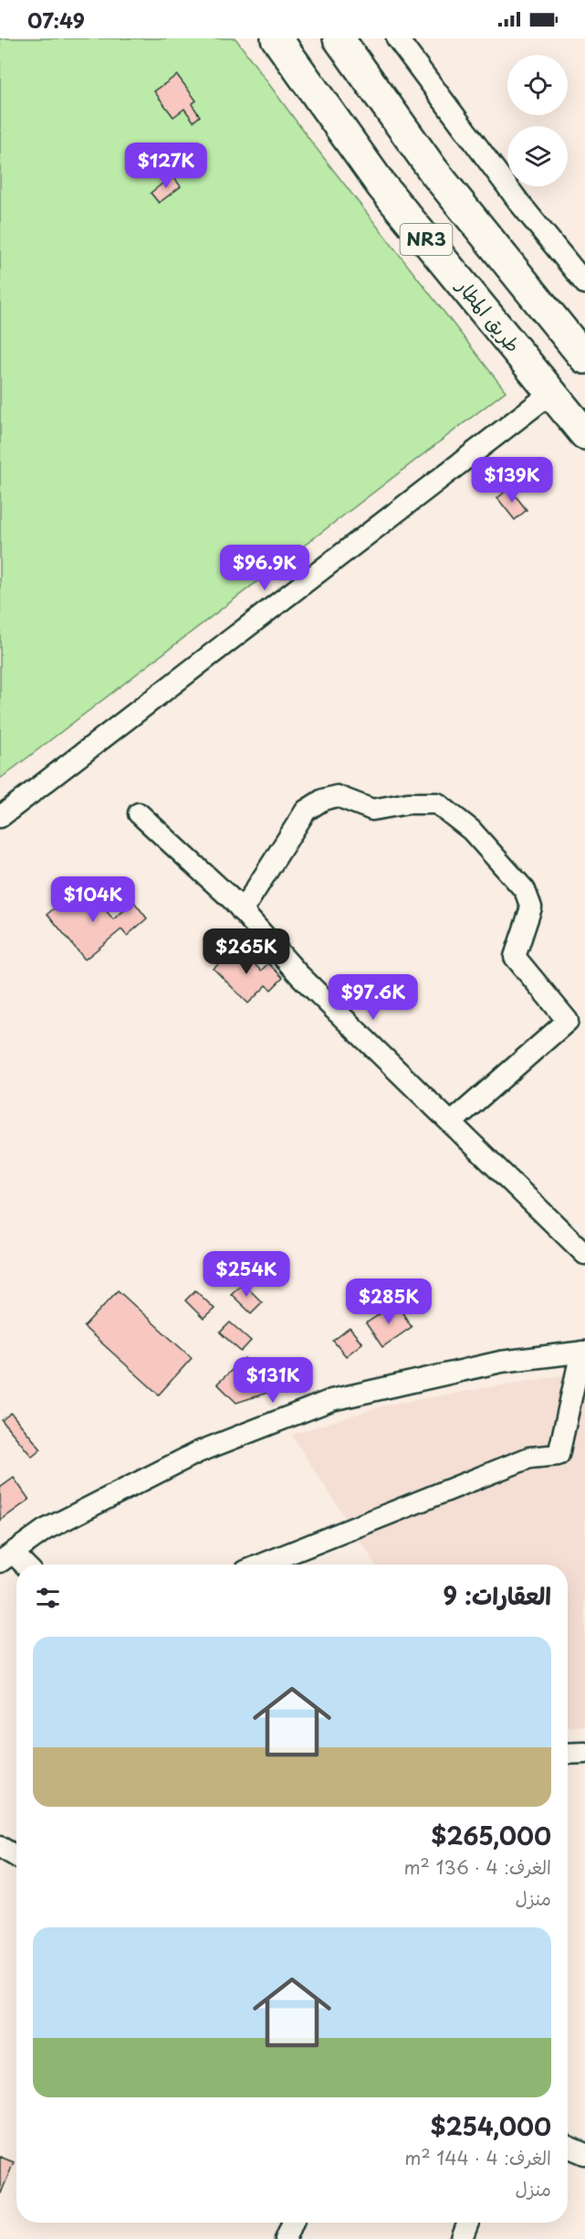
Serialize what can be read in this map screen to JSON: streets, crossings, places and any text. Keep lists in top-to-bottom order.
{
  "streets": {
    "highway": ["NR3", "طريق المطار"]
  },
  "page": {
    "status": "07:49",
    "price": [
      "$127K",
      "$139K",
      "$96.9K",
      "$104K",
      "$265K",
      "$97.6K",
      "$254K",
      "$285K",
      "$131K"
    ],
    "heading": "العقارات: 9",
    "list": [
      {
        "name": "$265,000",
        "note": "الغرف: 4 · 136 m² · منزل"
      },
      {
        "name": "$254,000",
        "note": "الغرف: 4 · 144 m² · منزل"
      }
    ]
  }
}
